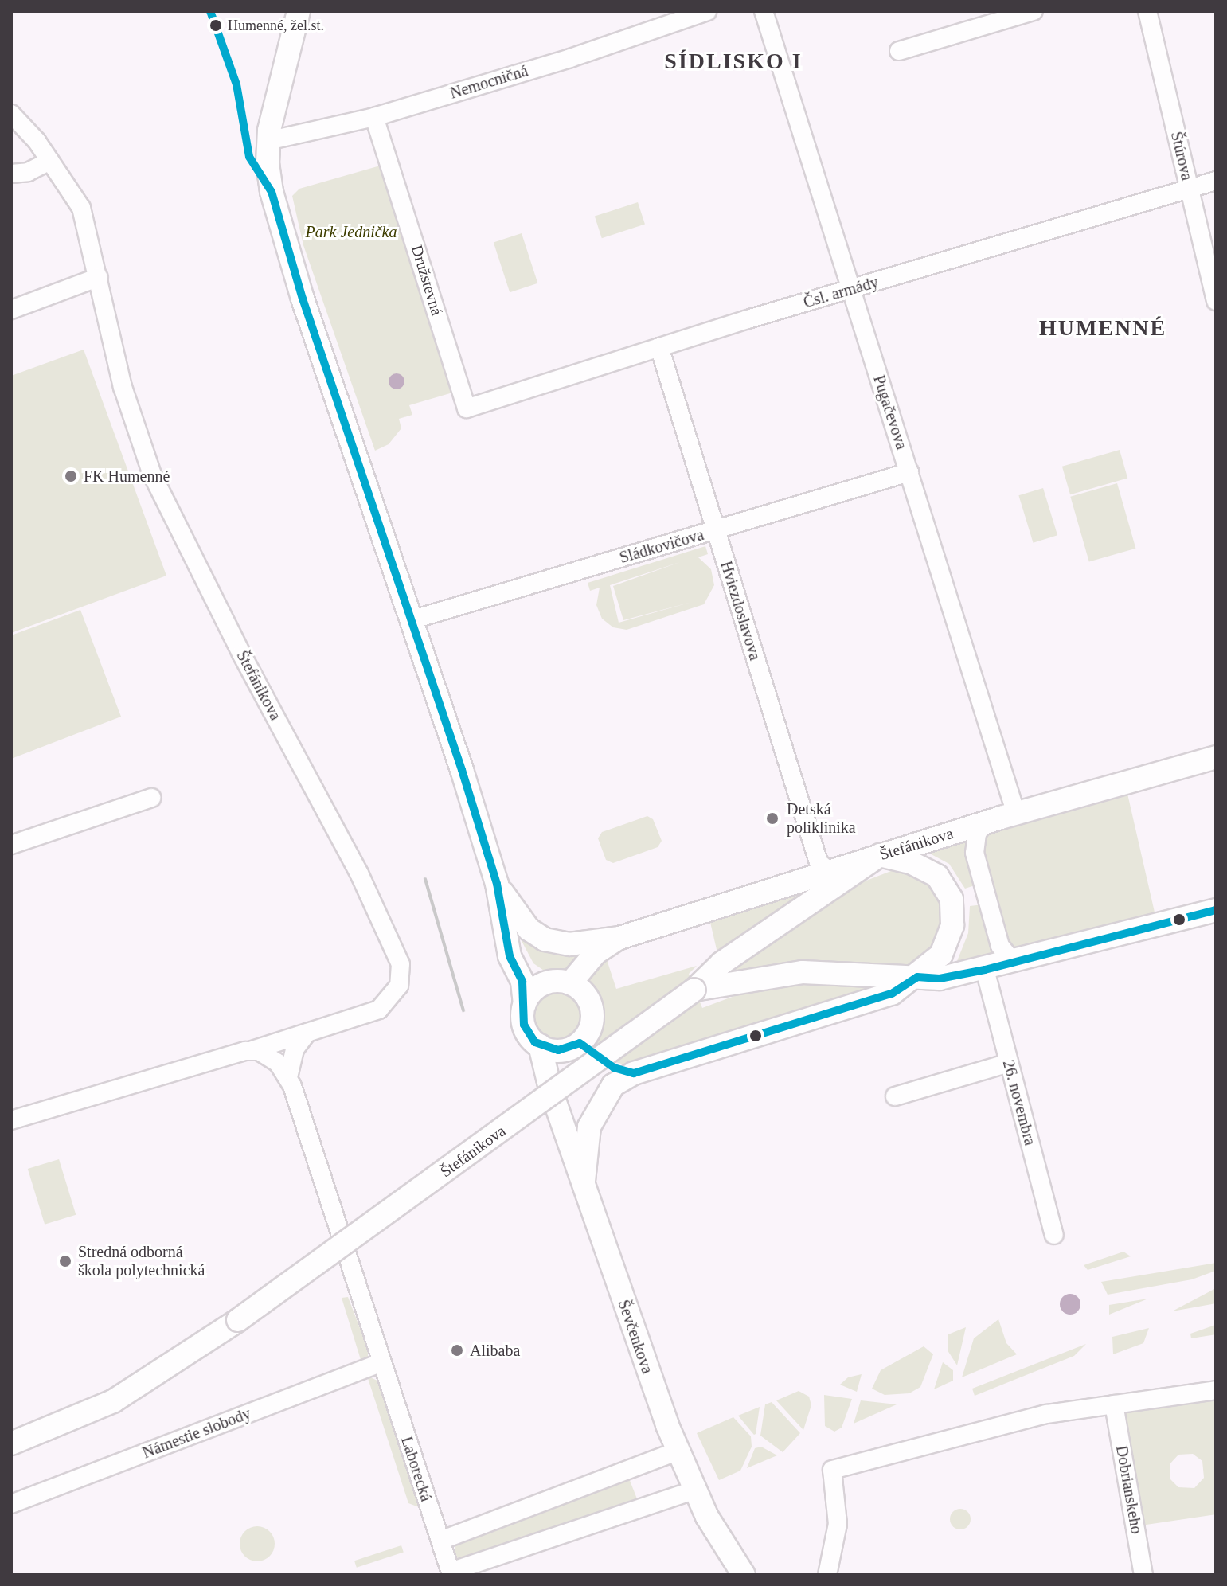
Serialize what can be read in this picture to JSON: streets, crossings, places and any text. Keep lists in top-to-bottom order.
{
  "streets": {
    "main road": ["Štefánikova", "Ševčenkova"],
    "street": [
      "Nemocničná",
      "Štúrova",
      "Družstevná",
      "Čsl. armády",
      "Pugačevova",
      "Sládkovičova",
      "Hviezdoslavova",
      "26. novembra",
      "Námestie slobody",
      "Laborecká",
      "Dobrianskeho"
    ]
  },
  "crossings": [
    ["Nemocničná", "Družstevná"],
    ["Štúrova", "Čsl. armády"],
    ["Družstevná", "Čsl. armády"],
    ["Čsl. armády", "Pugačevova"],
    ["Čsl. armády", "Hviezdoslavova"],
    ["Pugačevova", "Sládkovičova"],
    ["Pugačevova", "Štefánikova"],
    ["Sládkovičova", "Hviezdoslavova"],
    ["Hviezdoslavova", "Štefánikova"],
    ["Námestie slobody", "Laborecká"]
  ],
  "districts": ["SÍDLISKO I", "HUMENNÉ"],
  "parks": ["Park Jednička"],
  "places": [
    "Humenné, žel.st.",
    "FK Humenné",
    "Detská poliklinika",
    "Stredná odborná škola polytechnická",
    "Alibaba"
  ]
}
